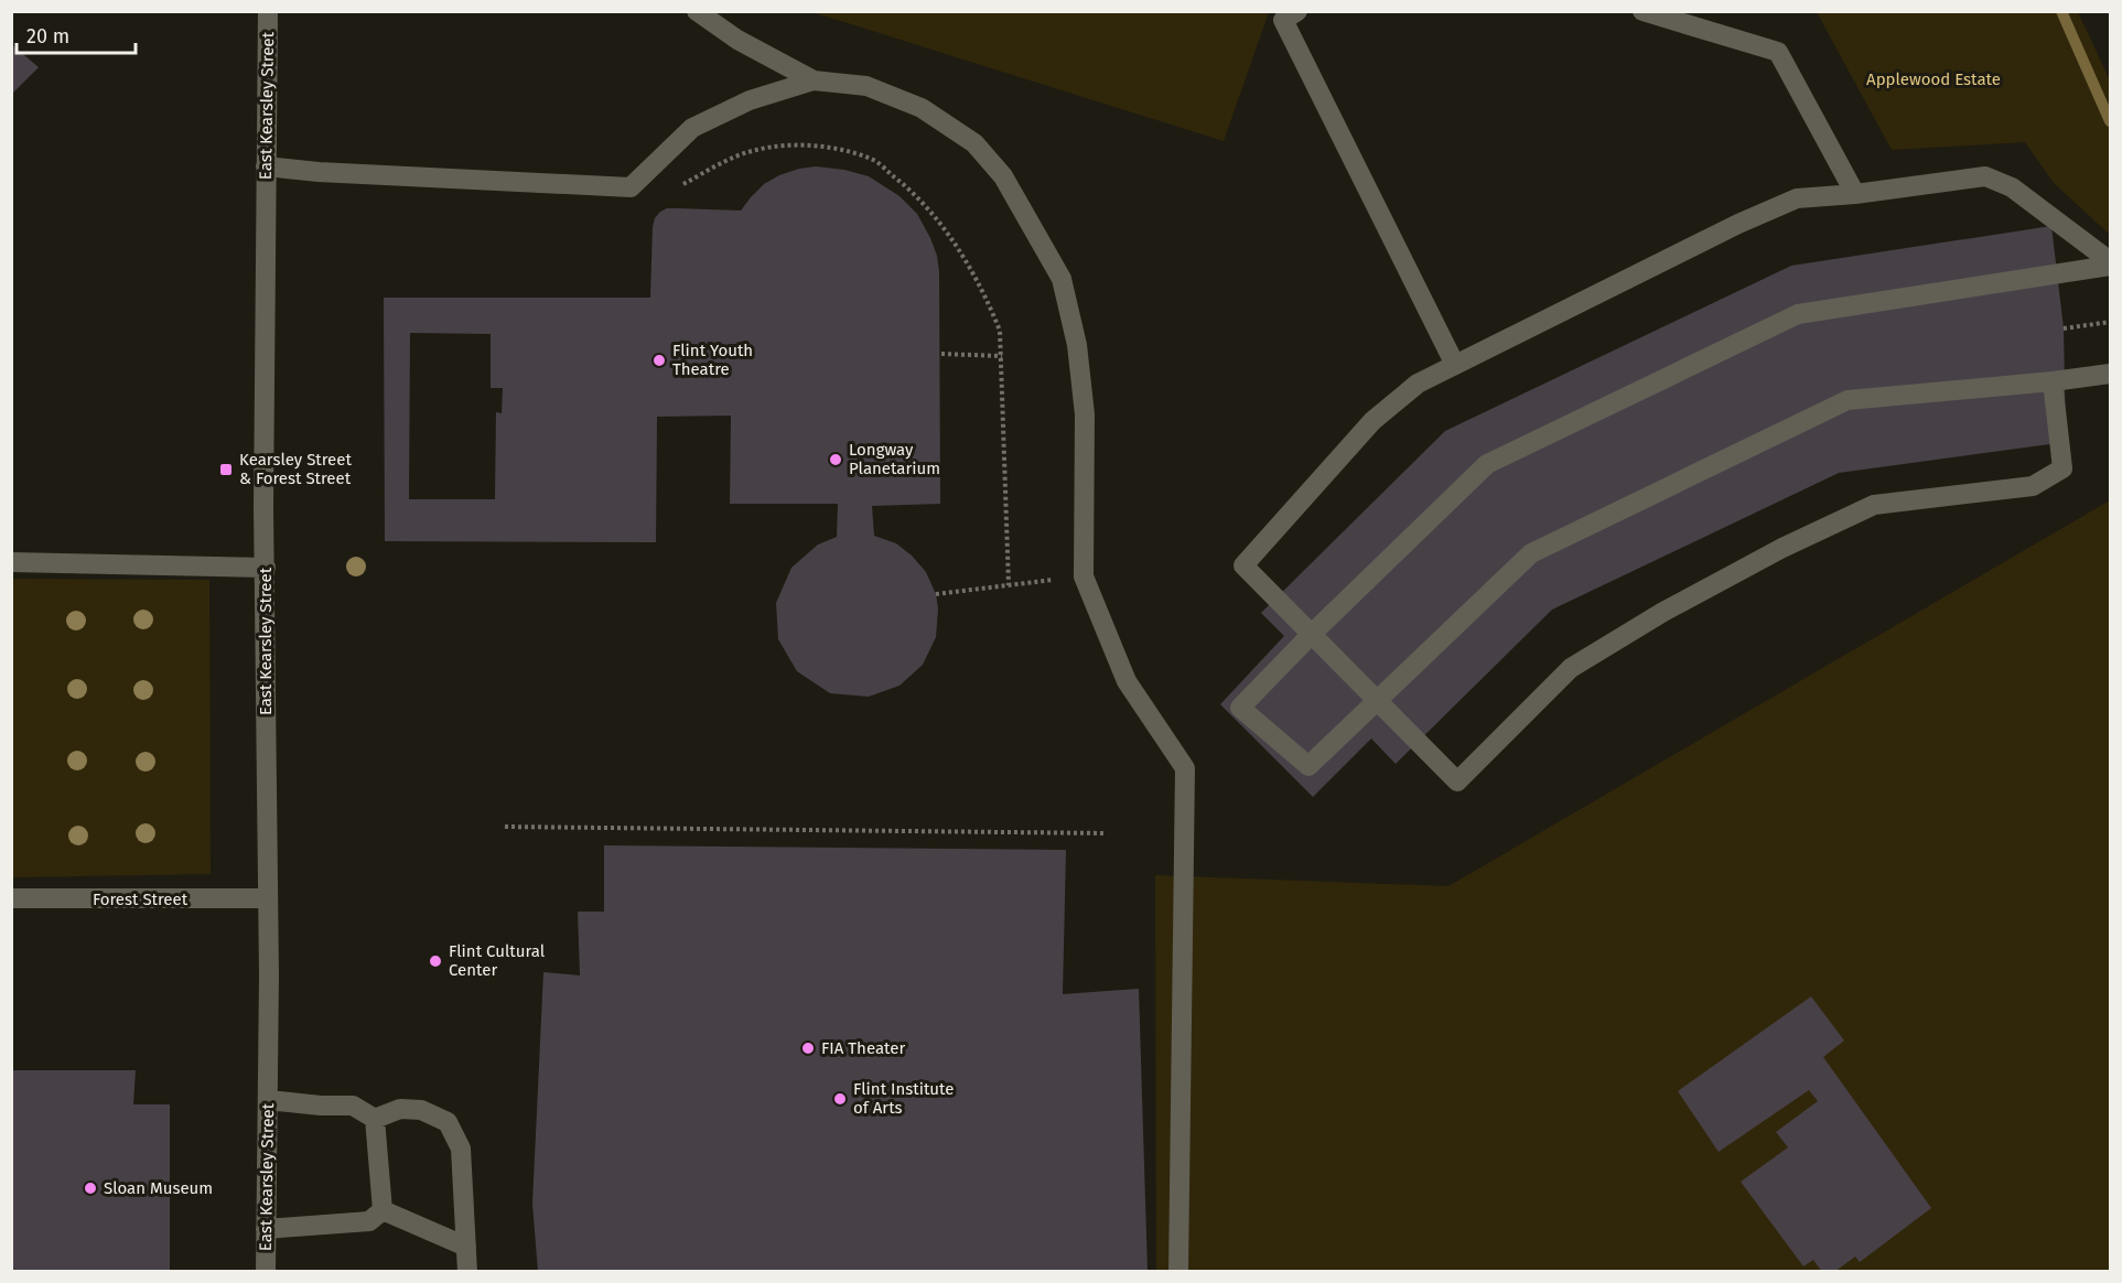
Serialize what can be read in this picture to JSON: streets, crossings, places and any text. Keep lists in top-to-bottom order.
{
  "streets": {
    "street": ["East Kearsley Street", "Forest Street"]
  },
  "crossings": [
    ["East Kearsley Street", "Forest Street"]
  ],
  "parks": ["Applewood Estate"],
  "places": {
    "other": [
      "Flint Youth Theatre",
      "Longway Planetarium",
      "Flint Cultural Center",
      "FIA Theater",
      "Flint Institute of Arts",
      "Sloan Museum"
    ],
    "transit": ["Kearsley Street & Forest Street"]
  },
  "scale_bar": "20 m"
}
